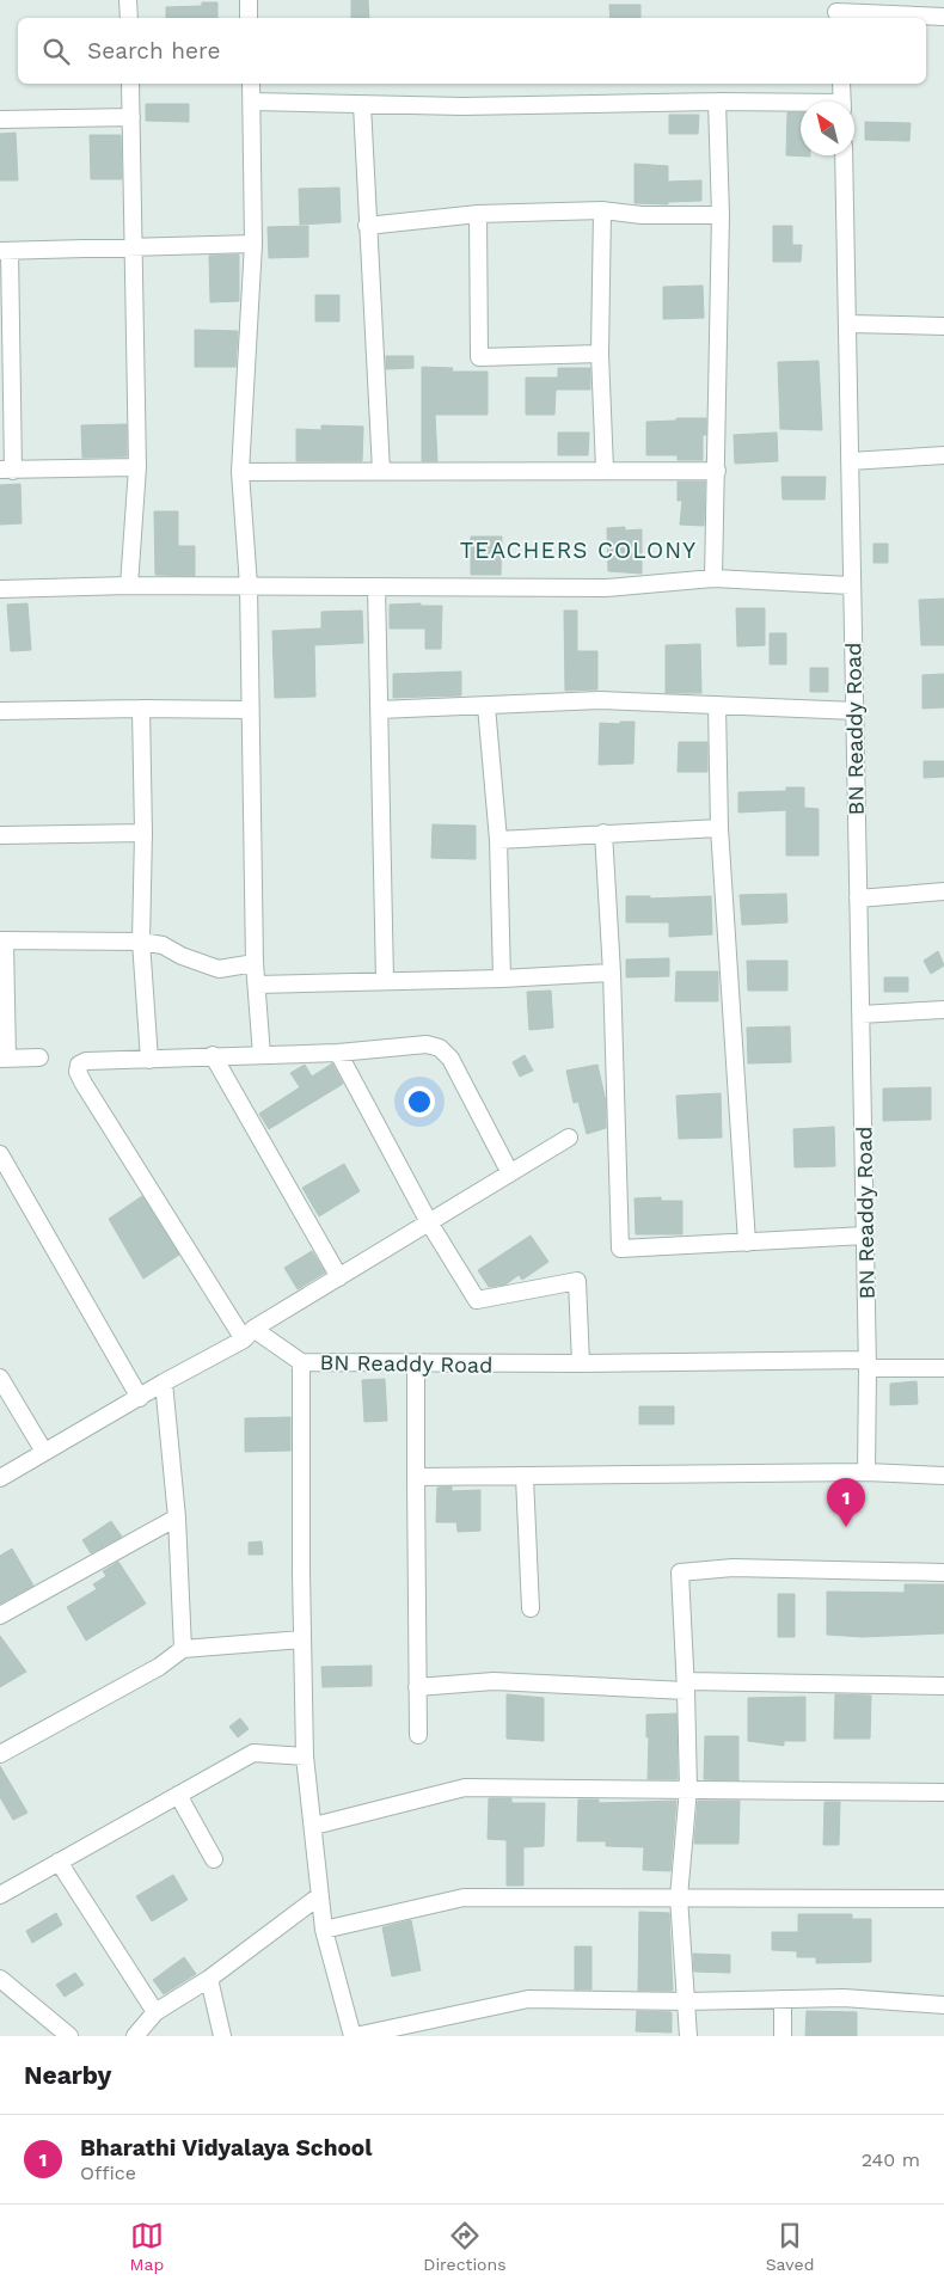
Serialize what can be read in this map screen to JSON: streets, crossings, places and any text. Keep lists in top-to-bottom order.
{
  "streets": {
    "street": ["BN Readdy Road"]
  },
  "districts": ["TEACHERS COLONY"],
  "north": "top left",
  "page": {
    "search": "Search here",
    "pins": "1",
    "heading": "Nearby",
    "list": [
      {
        "mark": "1",
        "name": "Bharathi Vidyalaya School",
        "note": "Office",
        "value": "240 m"
      }
    ],
    "nav": ["Map", "Directions", "Saved"]
  }
}
